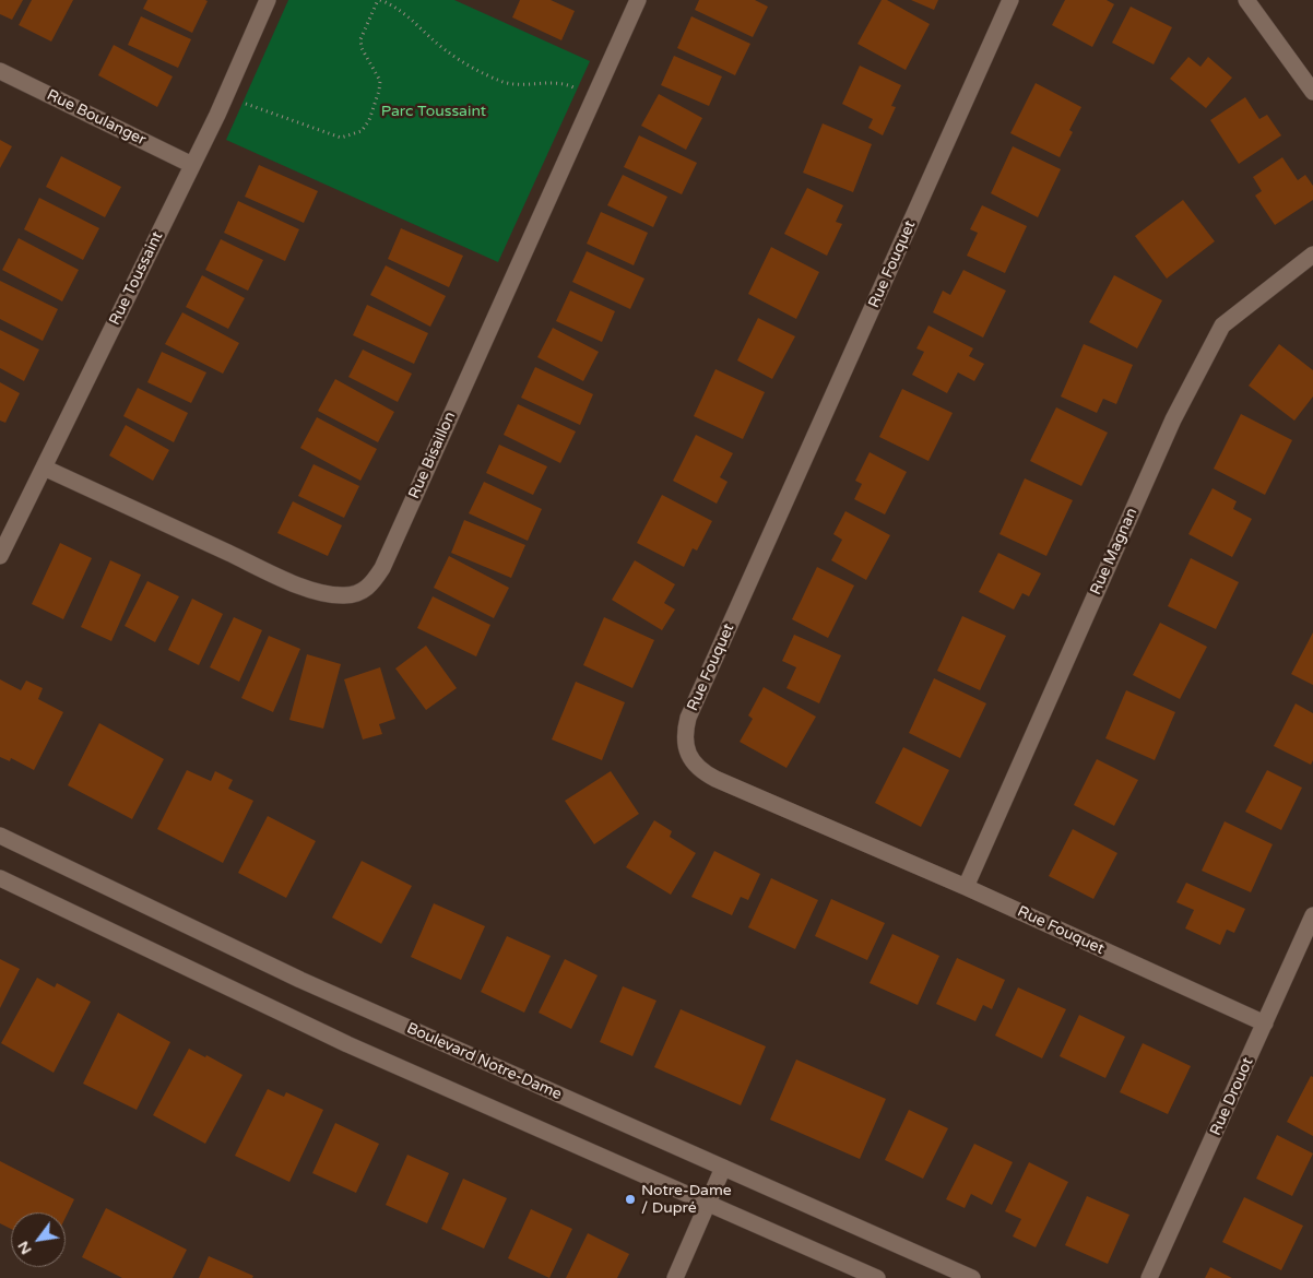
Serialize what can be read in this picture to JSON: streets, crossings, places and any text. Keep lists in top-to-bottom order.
{
  "streets": {
    "street": [
      "Rue Boulanger",
      "Rue Fouquet",
      "Rue Toussaint",
      "Rue Bisaillon",
      "Rue Magnan",
      "Boulevard Notre-Dame",
      "Rue Drouot"
    ]
  },
  "crossings": [
    ["Rue Boulanger", "Rue Toussaint"],
    ["Rue Fouquet", "Rue Magnan"],
    ["Rue Fouquet", "Rue Drouot"],
    ["Rue Toussaint", "Rue Bisaillon"]
  ],
  "parks": ["Parc Toussaint"],
  "places": ["Notre-Dame / Dupré"],
  "north": "bottom left"
}
